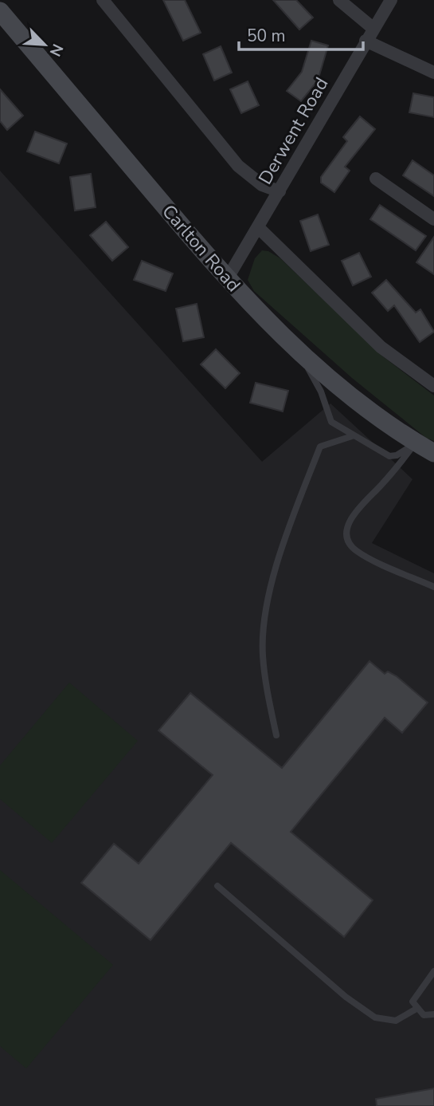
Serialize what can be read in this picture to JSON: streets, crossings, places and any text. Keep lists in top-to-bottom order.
{
  "streets": {
    "main road": ["Carlton Road"],
    "street": ["Derwent Road"]
  },
  "crossings": [
    ["Derwent Road", "Carlton Road"]
  ],
  "scale_bar": "50 m",
  "north": "bottom right"
}
